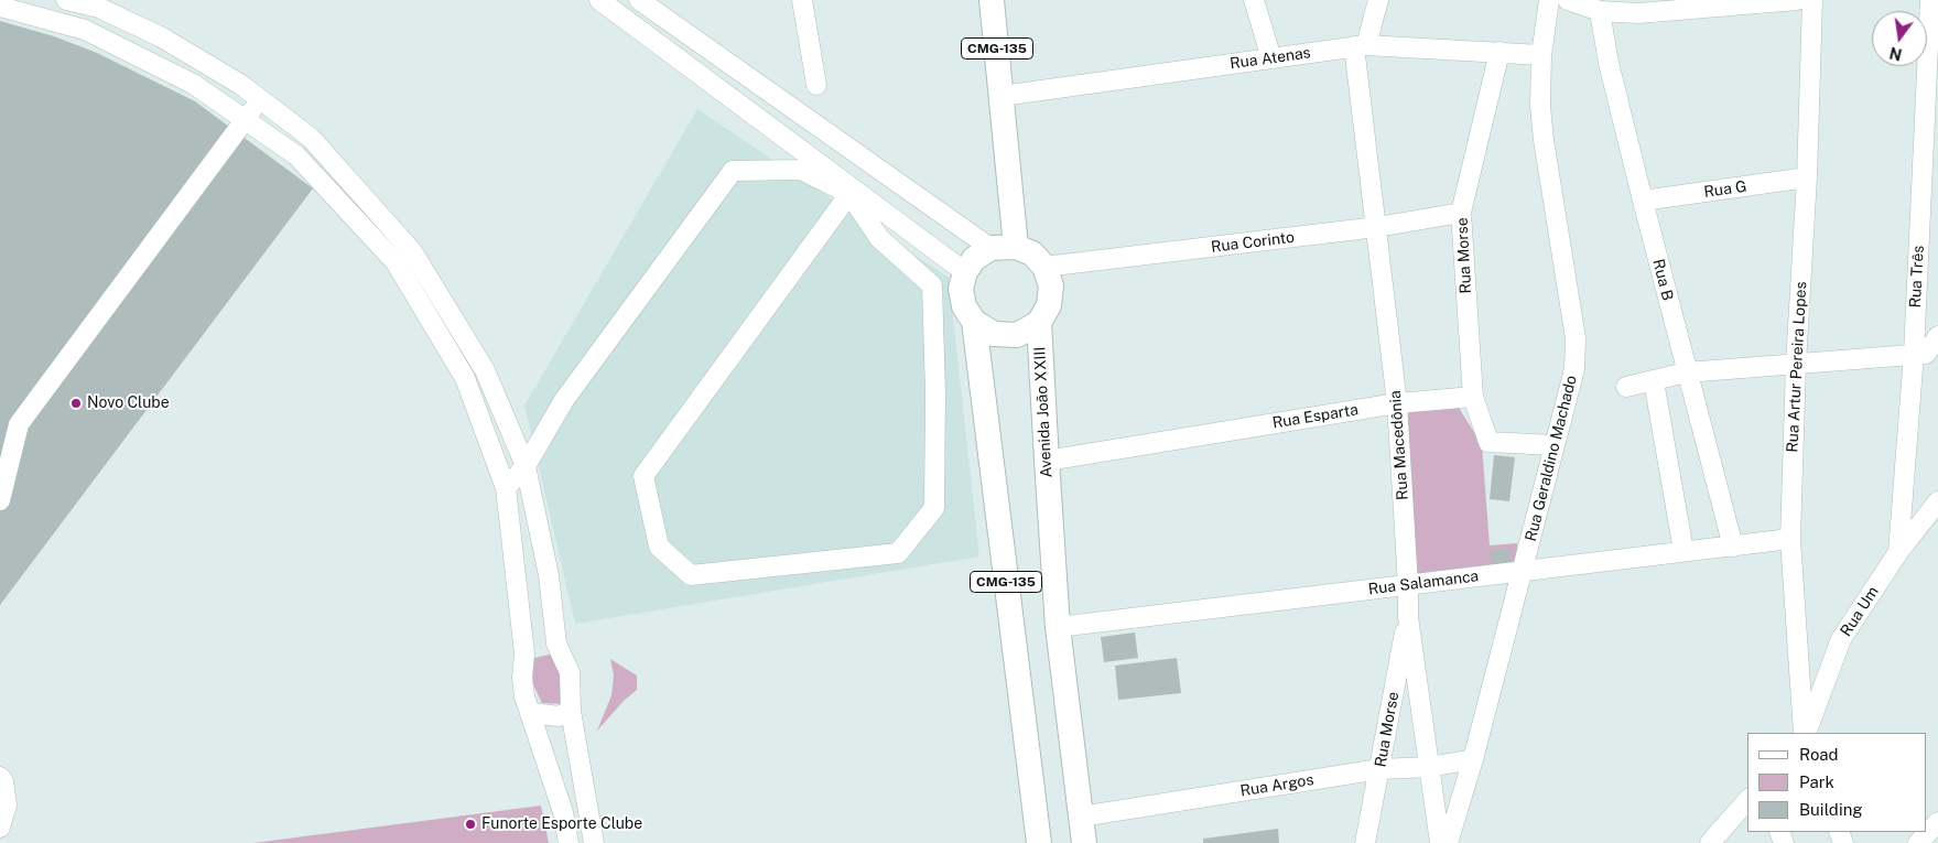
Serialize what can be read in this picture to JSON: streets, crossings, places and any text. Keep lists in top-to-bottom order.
{
  "streets": {
    "main road": ["CMG-135", "Avenida João XXIII"],
    "street": [
      "Rua Atenas",
      "Rua G",
      "Rua Corinto",
      "Rua Morse",
      "Rua Três",
      "Rua B",
      "Rua Artur Pereira Lopes",
      "Rua Esparta",
      "Rua Macedônia",
      "Rua Geraldino Machado",
      "Rua Salamanca",
      "Rua Um",
      "Rua Argos"
    ]
  },
  "crossings": [
    ["CMG-135", "Rua Atenas"],
    ["CMG-135", "Rua Corinto"],
    ["CMG-135", "Avenida João XXIII"],
    ["Rua Atenas", "Rua Morse"],
    ["Rua Atenas", "Rua Macedônia"],
    ["Rua Atenas", "Rua Geraldino Machado"],
    ["Rua G", "Rua B"],
    ["Rua G", "Rua Artur Pereira Lopes"],
    ["Rua Corinto", "Rua Morse"],
    ["Rua Corinto", "Avenida João XXIII"],
    ["Rua Corinto", "Rua Macedônia"],
    ["Rua Morse", "Rua Esparta"],
    ["Rua Morse", "Rua Macedônia"],
    ["Rua Morse", "Rua Argos"],
    ["Rua Três", "Rua Um"],
    ["Rua B", "Rua Salamanca"],
    ["Rua Artur Pereira Lopes", "Rua Salamanca"],
    ["Avenida João XXIII", "Rua Esparta"],
    ["Avenida João XXIII", "Rua Salamanca"],
    ["Avenida João XXIII", "Rua Argos"],
    ["Rua Esparta", "Rua Macedônia"],
    ["Rua Macedônia", "Rua Salamanca"],
    ["Rua Macedônia", "Rua Argos"],
    ["Rua Geraldino Machado", "Rua Salamanca"],
    ["Rua Geraldino Machado", "Rua Argos"]
  ],
  "places": ["Novo Clube", "Funorte Esporte Clube"],
  "legend": ["Road", "Park", "Building"],
  "north": "bottom"
}
